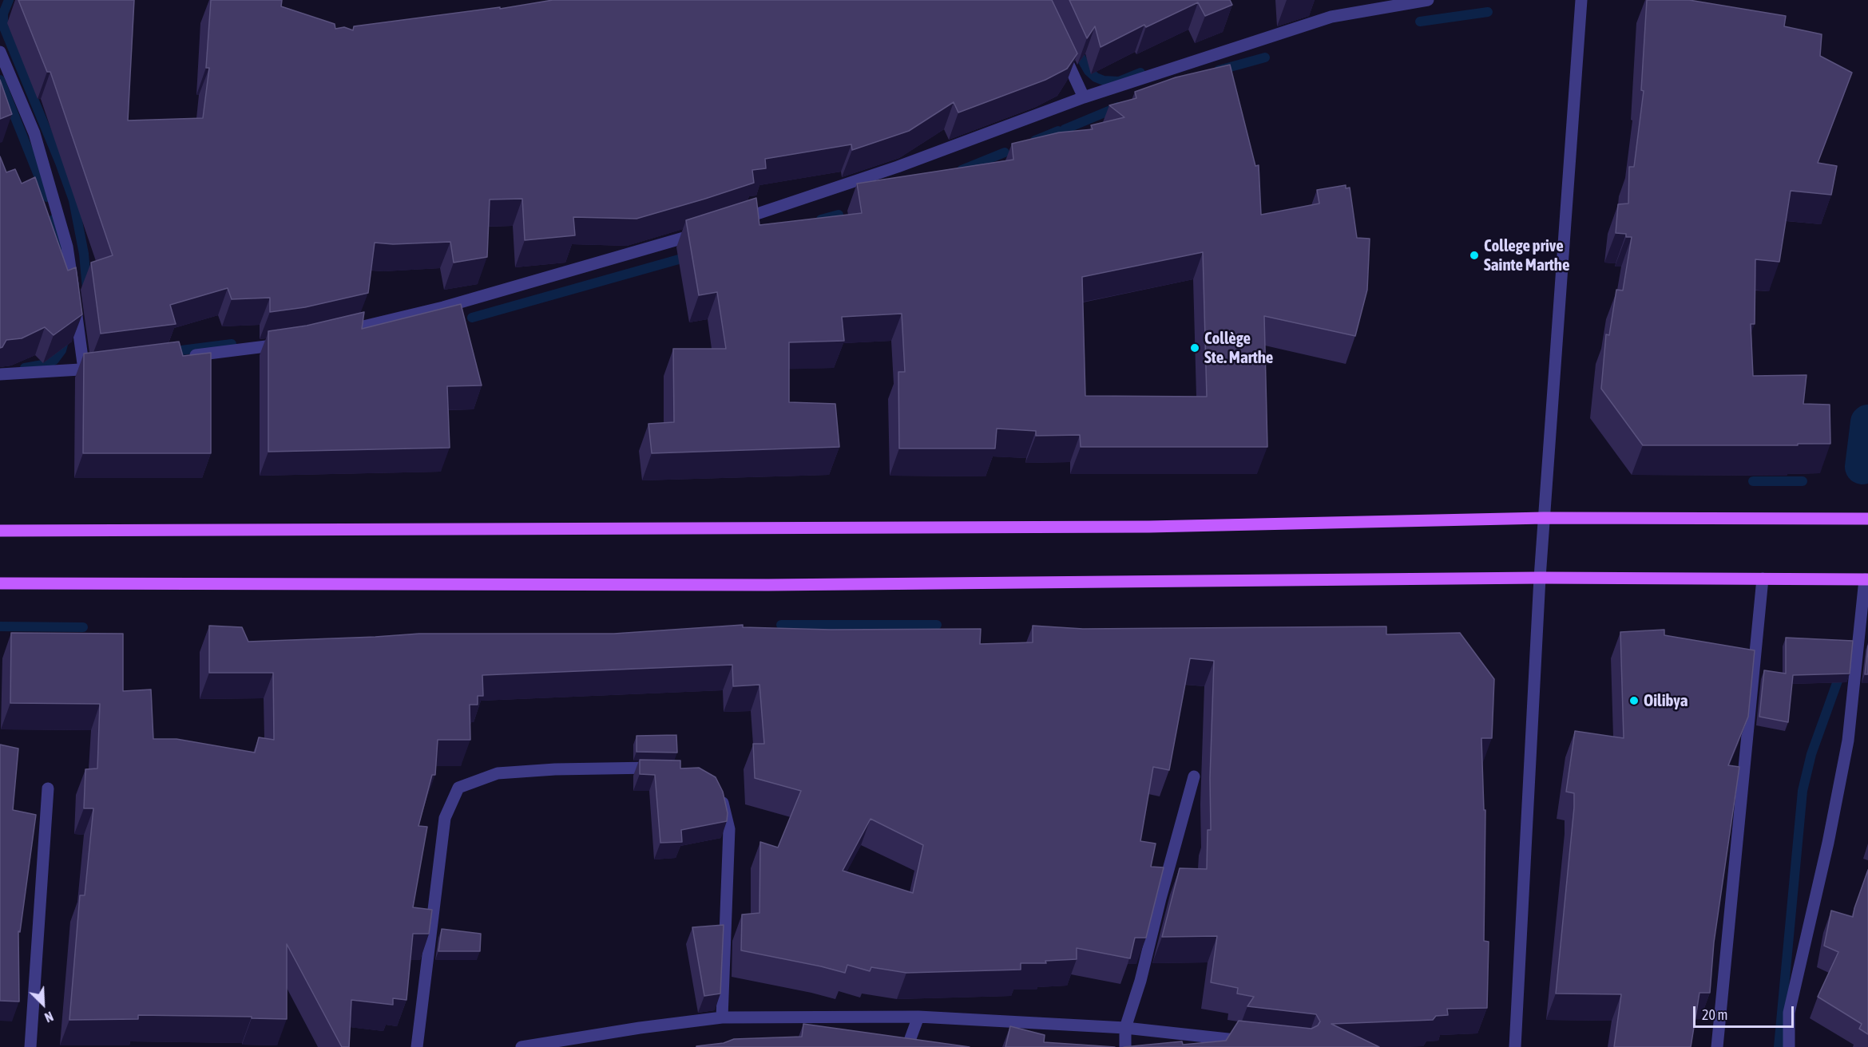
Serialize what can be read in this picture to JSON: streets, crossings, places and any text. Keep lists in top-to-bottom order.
{
  "places": ["College prive Sainte Marthe", "Collège Ste. Marthe", "Oilibya"],
  "scale_bar": "20 m",
  "north": "bottom right"
}
